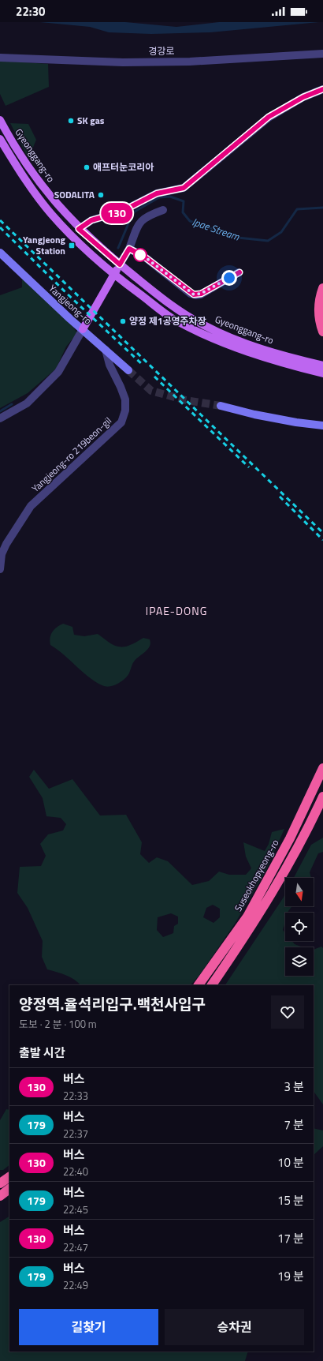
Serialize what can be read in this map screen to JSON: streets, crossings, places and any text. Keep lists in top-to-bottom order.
{
  "streets": {
    "highway": ["Suseokhopyeong-ro"],
    "main road": ["Gyeonggang-ro", "Yangjeong-ro"],
    "street": ["경강로", "Yangjeong-ro 219beon-gil"]
  },
  "crossings": [
    ["Yangjeong-ro", "Yangjeong-ro 219beon-gil"]
  ],
  "districts": ["IPAE-DONG"],
  "water": ["Ipae Stream"],
  "places": {
    "other": [
      "SK gas",
      "애프터눈코리아",
      "SODALITA",
      "양정 제1공영주차장"
    ],
    "transit": ["Yangjeong Station"]
  },
  "lines": ["bus line 130"],
  "north": "bottom",
  "page": {
    "status": "22:30",
    "on_map": "130",
    "heading": [
      ["양정역.율석리입구.백천사입구", "도보 · 2 분 · 100 m"],
      "출발 시간"
    ],
    "list": [
      {
        "mark": "130",
        "name": "버스",
        "note": "22:33",
        "value": "3 분"
      },
      {
        "mark": "179",
        "name": "버스",
        "note": "22:37",
        "value": "7 분"
      },
      {
        "mark": "130",
        "name": "버스",
        "note": "22:40",
        "value": "10 분"
      },
      {
        "mark": "179",
        "name": "버스",
        "note": "22:45",
        "value": "15 분"
      },
      {
        "mark": "130",
        "name": "버스",
        "note": "22:47",
        "value": "17 분"
      },
      {
        "mark": "179",
        "name": "버스",
        "note": "22:49",
        "value": "19 분"
      }
    ],
    "buttons": ["길찾기", "승차권"]
  }
}
